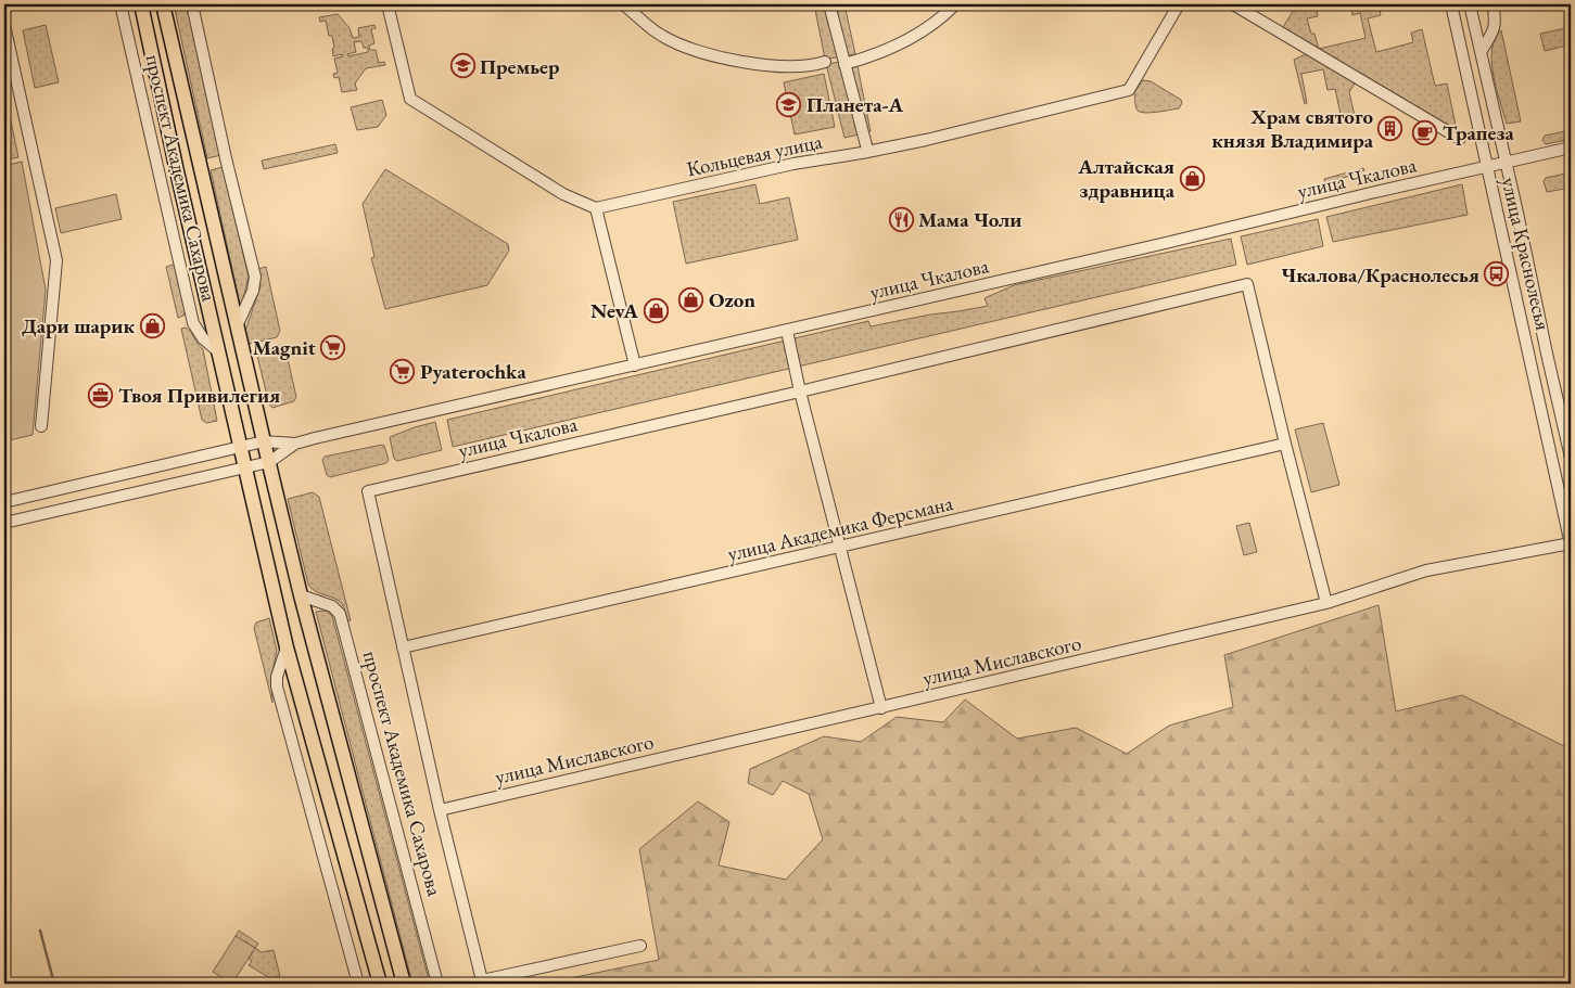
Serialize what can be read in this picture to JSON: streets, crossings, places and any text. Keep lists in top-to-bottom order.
{
  "streets": {
    "main road": ["проспект Академика Сахарова"],
    "street": [
      "Кольцевая улица",
      "улица Чкалова",
      "улица Краснолесья",
      "улица Академика Ферсмана",
      "улица Миславского"
    ]
  },
  "crossings": [
    ["проспект Академика Сахарова", "улица Чкалова"],
    ["улица Чкалова", "улица Краснолесья"],
    ["улица Чкалова", "улица Академика Ферсмана"],
    ["улица Краснолесья", "улица Миславского"]
  ],
  "places": {
    "school or university": ["Премьер", "Планета-А"],
    "building": ["Храм святого князя Владимира"],
    "cafe": ["Трапеза"],
    "shop": [
      "Алтайская здравница",
      "Ozon",
      "NevA",
      "Дари шарик"
    ],
    "restaurant": ["Мама Чоли"],
    "bus stop": ["Чкалова/Краснолесья"],
    "supermarket": ["Magnit", "Pyaterochka"],
    "office": ["Твоя Привилегия"]
  }
}
